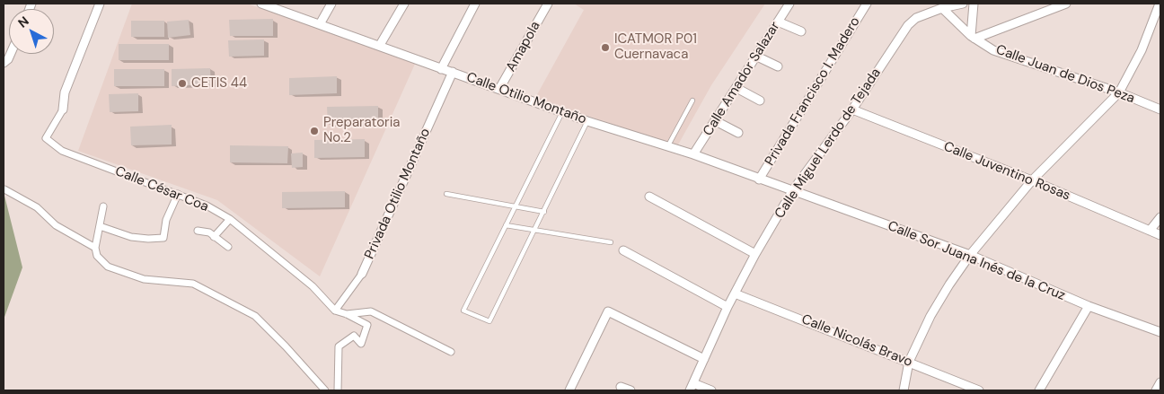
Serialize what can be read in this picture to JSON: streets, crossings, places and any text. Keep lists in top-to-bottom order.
{
  "streets": {
    "street": [
      "Amapola",
      "Calle Juan de Dios Peza",
      "Calle Amador Salazar",
      "Privada Francisco I. Madero",
      "Calle Otilio Montaño",
      "Calle Miguel Lerdo de Tejada",
      "Calle Juventino Rosas",
      "Calle César Coa",
      "Privada Otilio Montaño",
      "Calle Sor Juana Inés de la Cruz",
      "Calle Nicolás Bravo"
    ]
  },
  "crossings": [
    ["Amapola", "Calle Otilio Montaño"],
    ["Calle Juan de Dios Peza", "Calle Miguel Lerdo de Tejada"],
    ["Calle Amador Salazar", "Calle Otilio Montaño"],
    ["Privada Francisco I. Madero", "Calle Otilio Montaño"],
    ["Calle Otilio Montaño", "Calle Miguel Lerdo de Tejada"],
    ["Calle Otilio Montaño", "Privada Otilio Montaño"],
    ["Calle Otilio Montaño", "Calle Sor Juana Inés de la Cruz"],
    ["Calle Miguel Lerdo de Tejada", "Calle Juventino Rosas"],
    ["Calle Miguel Lerdo de Tejada", "Calle Sor Juana Inés de la Cruz"],
    ["Calle Miguel Lerdo de Tejada", "Calle Nicolás Bravo"],
    ["Calle César Coa", "Privada Otilio Montaño"]
  ],
  "places": ["ICATMOR P01 Cuernavaca", "CETIS 44", "Preparatoria No.2"],
  "north": "top left"
}
